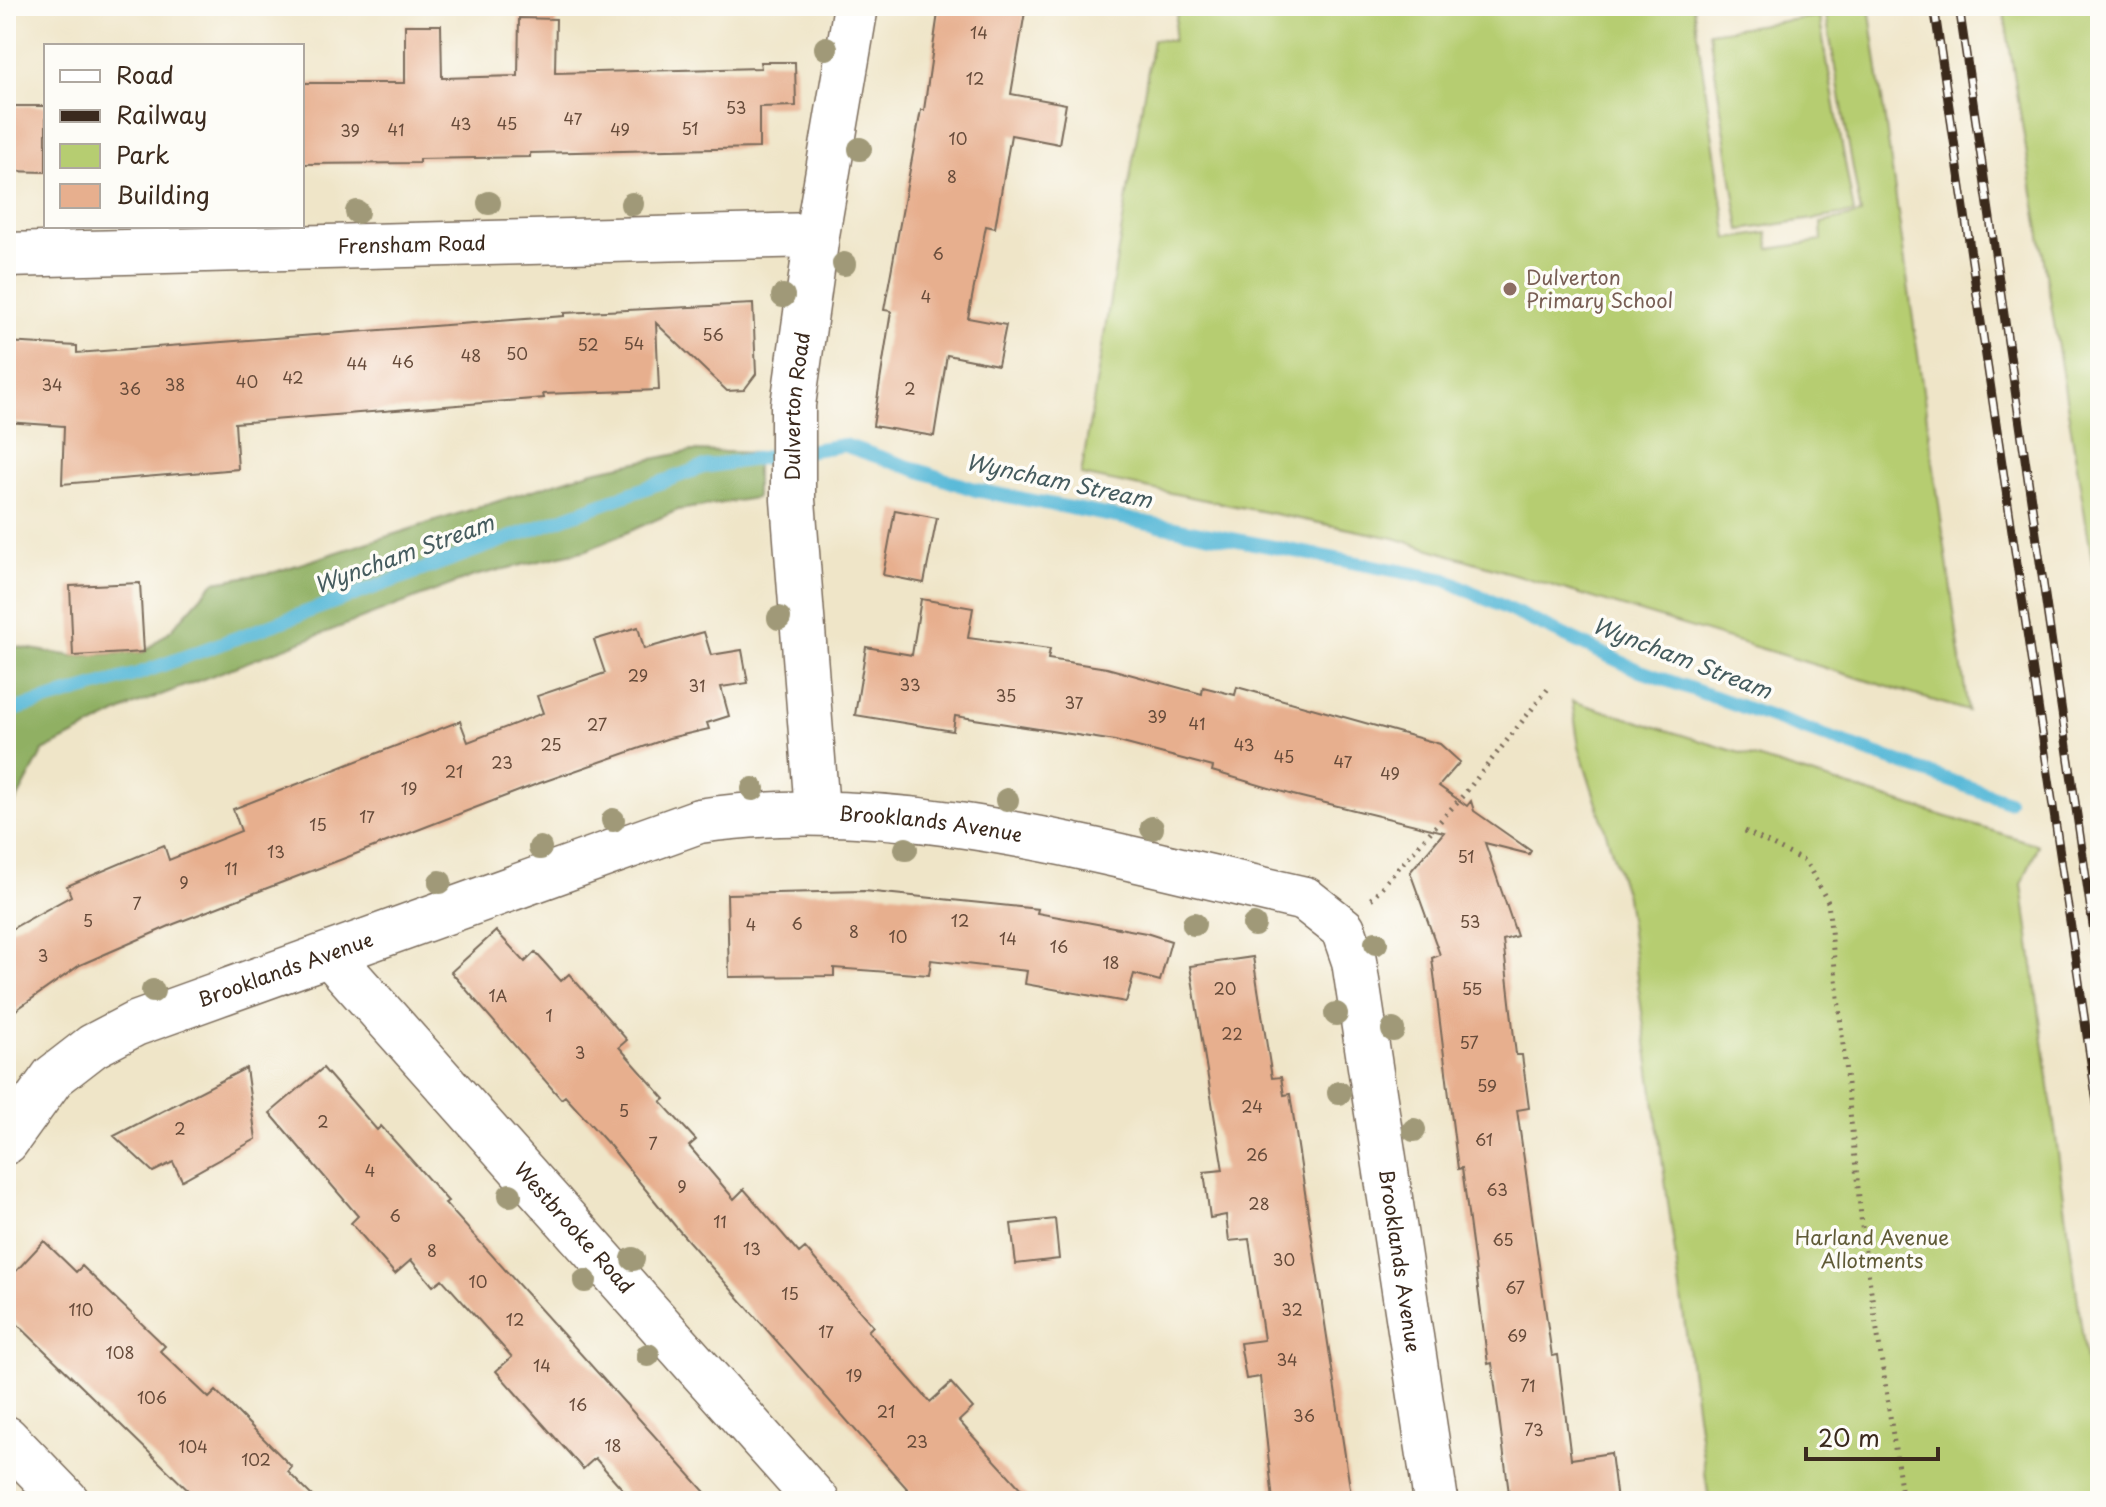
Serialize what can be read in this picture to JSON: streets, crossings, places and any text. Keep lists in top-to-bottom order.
{
  "streets": {
    "street": [
      "Frensham Road",
      "Dulverton Road",
      "Brooklands Avenue",
      "Westbrooke Road"
    ]
  },
  "crossings": [
    ["Frensham Road", "Dulverton Road"],
    ["Dulverton Road", "Brooklands Avenue"],
    ["Brooklands Avenue", "Westbrooke Road"]
  ],
  "water": ["Wyncham Stream"],
  "parks": ["Harland Avenue Allotments"],
  "places": ["Dulverton Primary School"],
  "house_numbers": [
    "14",
    "12",
    "53",
    "47",
    "43",
    "45",
    "51",
    "41",
    "49",
    "39",
    "10",
    "8",
    "6",
    "4",
    "56",
    "54",
    "52",
    "50",
    "48",
    "46",
    "44",
    "42",
    "40",
    "34",
    "38",
    "36",
    "2",
    "29",
    "33",
    "31",
    "35",
    "37",
    "39",
    "41",
    "27",
    "25",
    "43",
    "45",
    "47",
    "23",
    "21",
    "49",
    "19",
    "17",
    "15",
    "13",
    "51",
    "11",
    "9",
    "7",
    "5",
    "12",
    "53",
    "6",
    "4",
    "8",
    "10",
    "14",
    "16",
    "3",
    "18",
    "20",
    "55",
    "1A",
    "1",
    "22",
    "57",
    "3",
    "59",
    "24",
    "5",
    "2",
    "2",
    "61",
    "7",
    "26",
    "4",
    "9",
    "63",
    "28",
    "6",
    "11",
    "65",
    "13",
    "8",
    "30",
    "10",
    "67",
    "15",
    "110",
    "32",
    "12",
    "17",
    "69",
    "108",
    "34",
    "14",
    "19",
    "71",
    "106",
    "16",
    "21",
    "36",
    "73",
    "23",
    "18",
    "104",
    "102"
  ],
  "legend": [
    "Road",
    "Railway",
    "Park",
    "Building"
  ],
  "scale_bar": "20 m"
}
